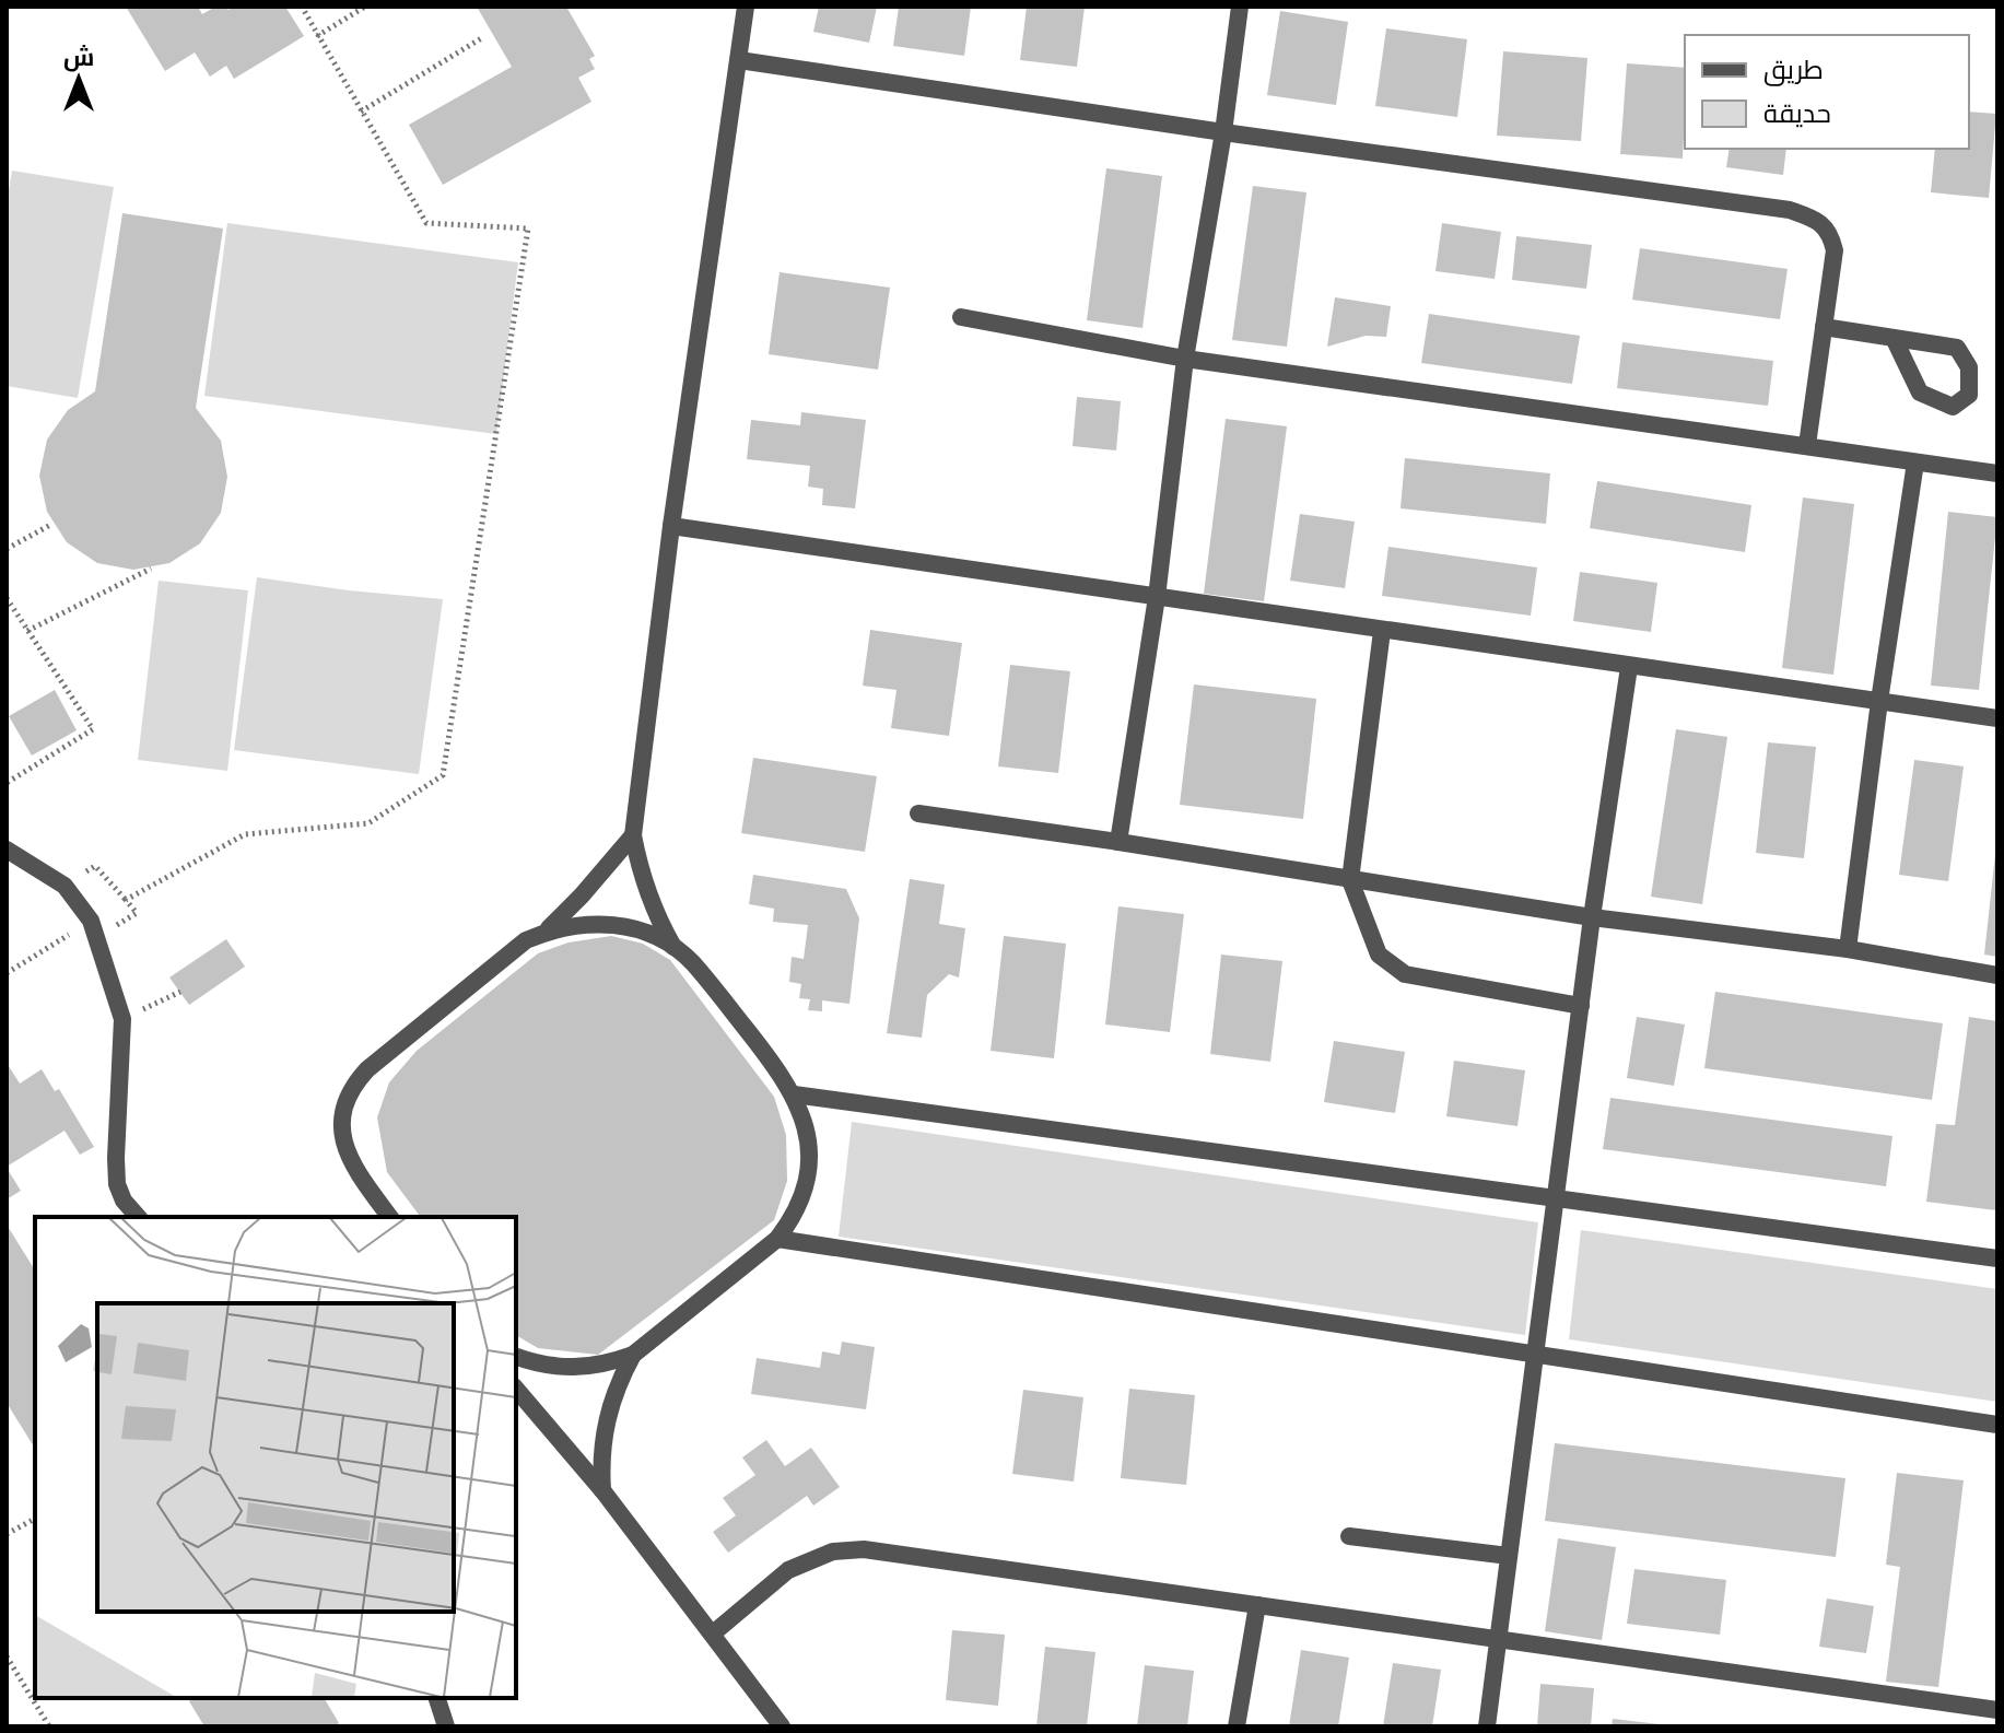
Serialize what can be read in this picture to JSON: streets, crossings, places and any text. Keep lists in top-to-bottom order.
{
  "legend": ["طريق", "حديقة"],
  "north": "top"
}
